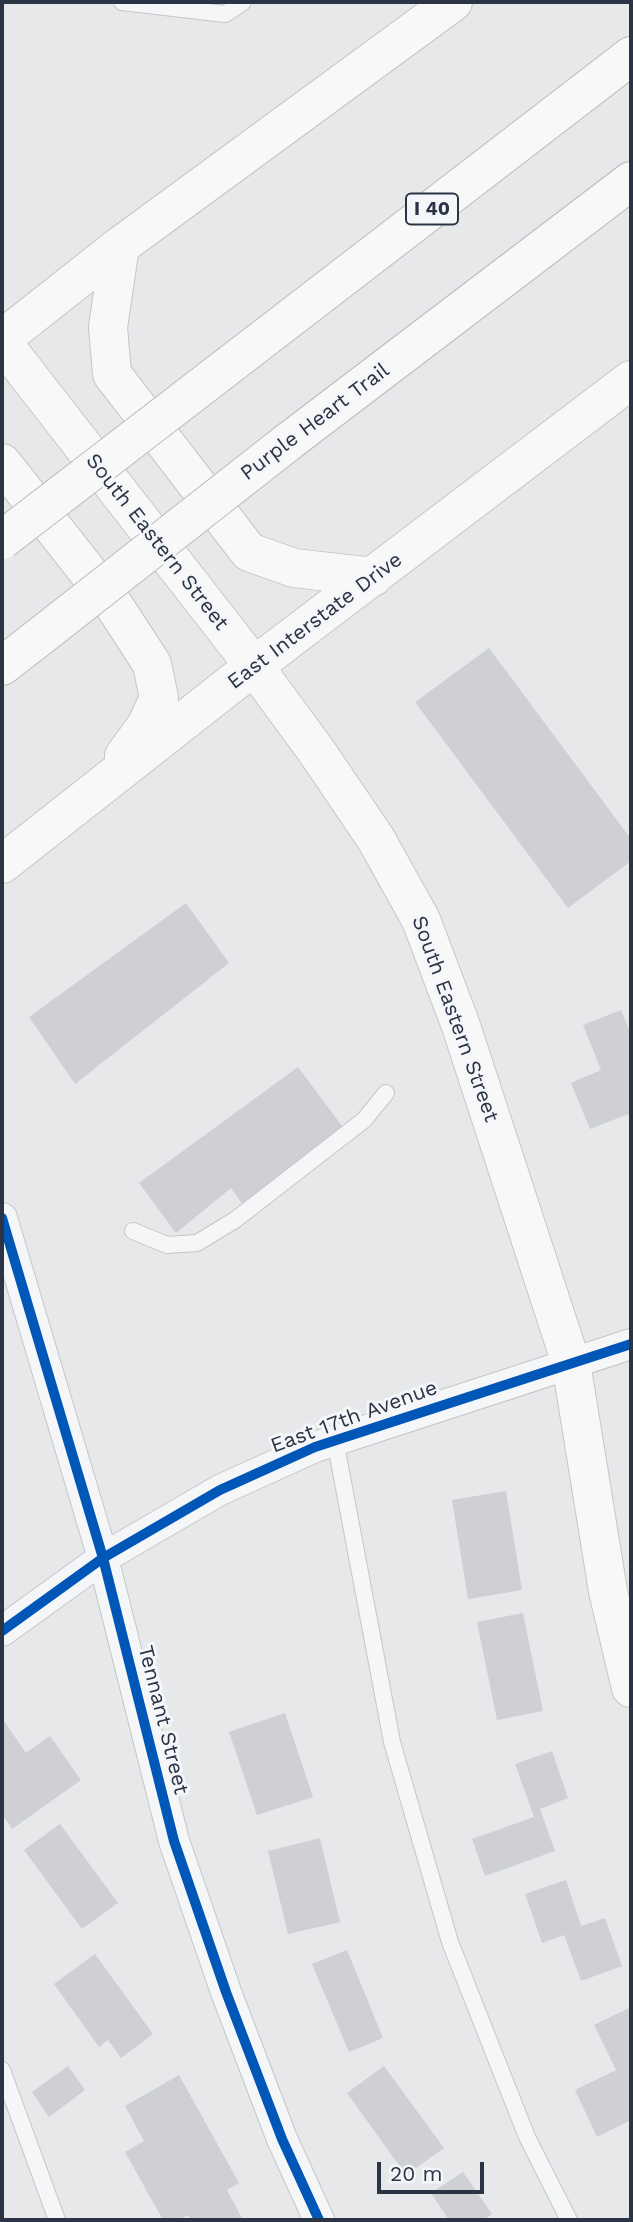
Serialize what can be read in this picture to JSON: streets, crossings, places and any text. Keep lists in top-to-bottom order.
{
  "streets": {
    "main road": [
      "I 40",
      "Purple Heart Trail",
      "South Eastern Street",
      "East Interstate Drive"
    ],
    "street": ["East 17th Avenue", "Tennant Street"]
  },
  "crossings": [
    ["South Eastern Street", "East Interstate Drive"],
    ["South Eastern Street", "East 17th Avenue"],
    ["East 17th Avenue", "Tennant Street"]
  ],
  "scale_bar": "20 m"
}
